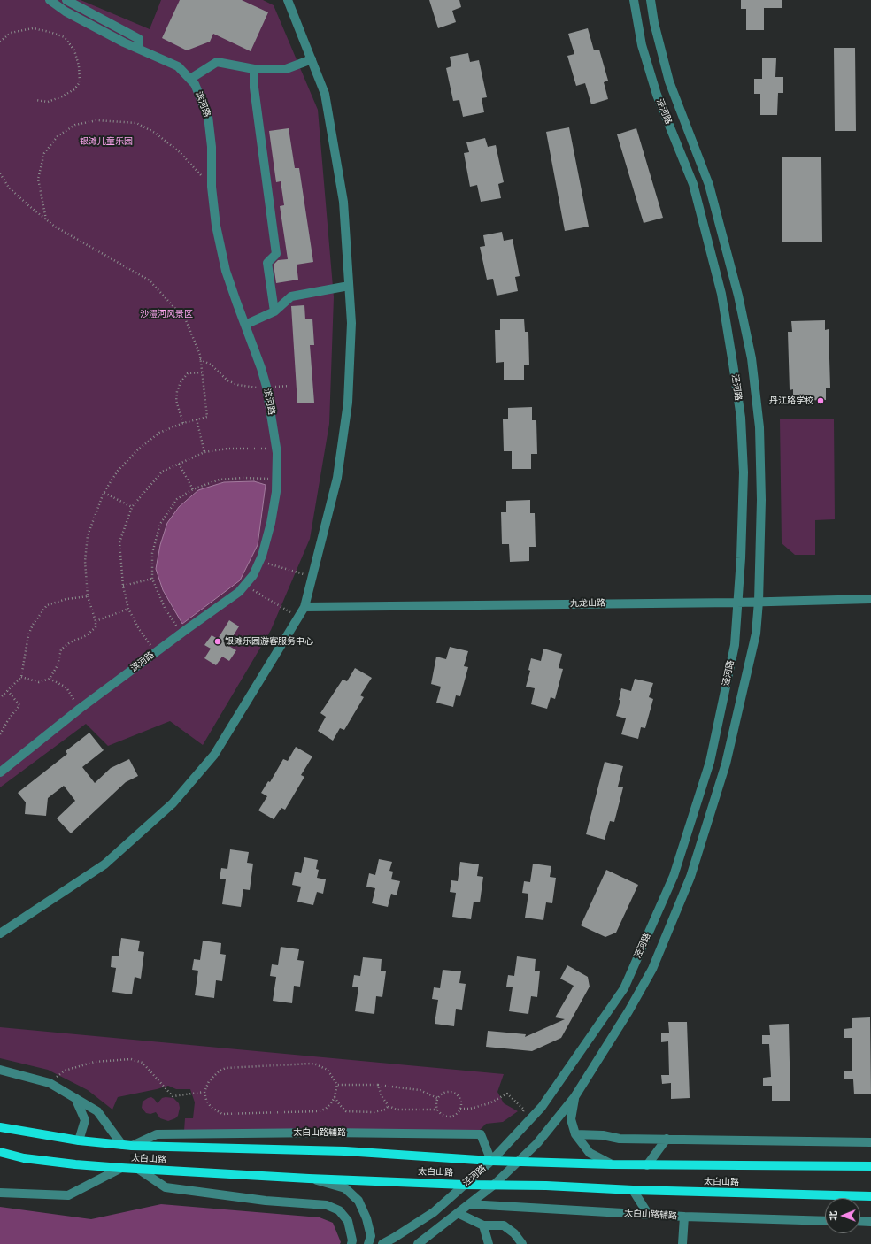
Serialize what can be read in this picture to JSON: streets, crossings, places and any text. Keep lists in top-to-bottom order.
{
  "streets": {
    "main road": ["太白山路"],
    "street": [
      "滨河路",
      "泾河路",
      "九龙山路",
      "太白山路辅路"
    ]
  },
  "crossings": [
    ["泾河路", "九龙山路"],
    ["泾河路", "太白山路辅路"],
    ["泾河路", "太白山路"],
    ["太白山路辅路", "太白山路"]
  ],
  "parks": ["银滩儿童乐园", "沙澧河风景区"],
  "places": ["丹江路学校", "银滩乐园游客服务中心"],
  "north": "left"
}
